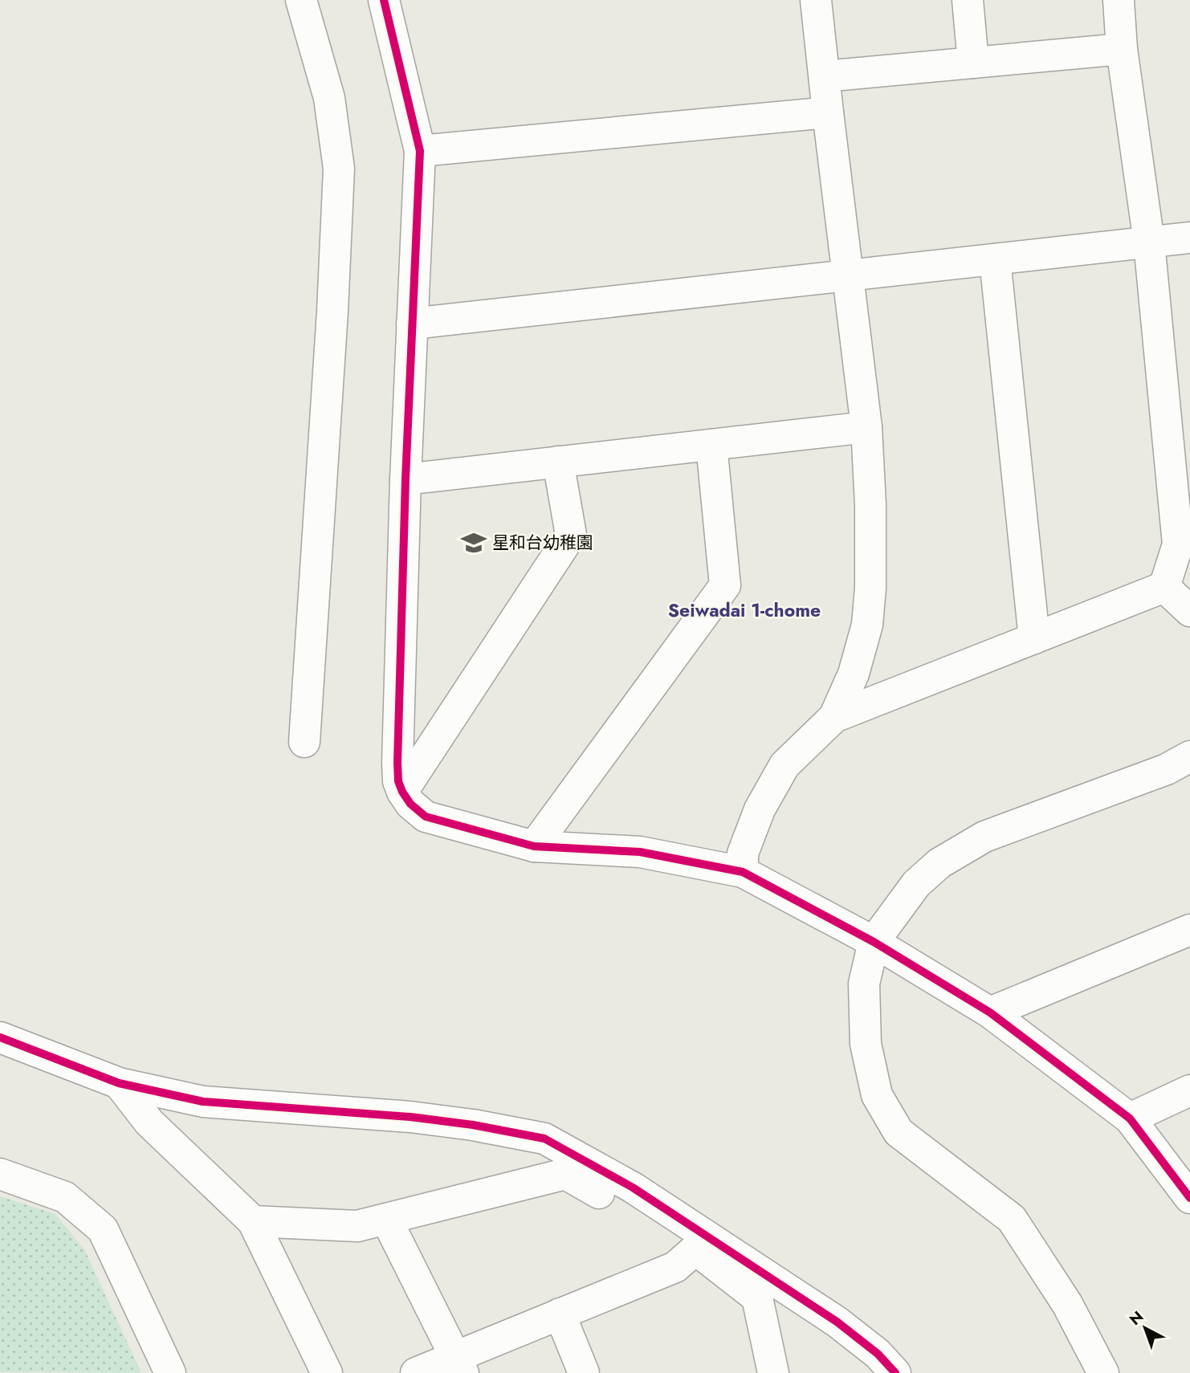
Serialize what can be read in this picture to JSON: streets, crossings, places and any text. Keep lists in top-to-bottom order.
{
  "districts": ["Seiwadai 1-chome"],
  "places": {
    "school or university": ["星和台幼稚園"]
  },
  "north": "top left"
}
